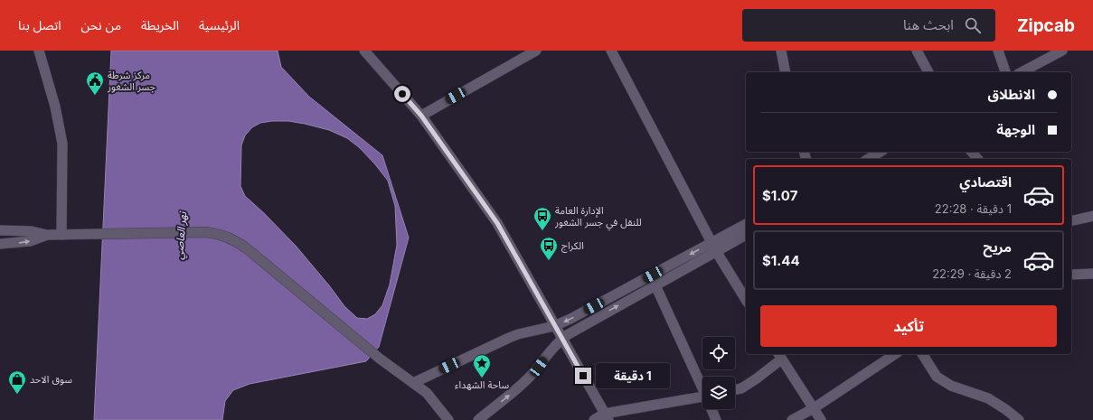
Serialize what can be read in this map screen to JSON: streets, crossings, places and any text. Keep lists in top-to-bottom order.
{
  "water": ["نهر العاصي"],
  "places": {
    "public building": ["مركز شرطة جسر الشغور"],
    "bus stop": ["الإدارة العامة للنقل في جسر الشغور", "الكراج"],
    "place": ["ساحة الشهداء"],
    "shop": ["سوق الاحد"]
  },
  "page": {
    "header": "Zipcab",
    "search": "ابحث هنا",
    "nav": [
      "الرئيسية",
      "الخريطة",
      "من نحن",
      "اتصل بنا"
    ],
    "banner": ["الانطلاق", "الوجهة"],
    "list": [
      {
        "name": "اقتصادي",
        "note": "1 دقيقة · 22:28",
        "value": "$1.07"
      },
      {
        "name": "مريح",
        "note": "2 دقيقة · 22:29",
        "value": "$1.44"
      }
    ],
    "buttons": "تأكيد",
    "bubble": "1 دقيقة"
  }
}
